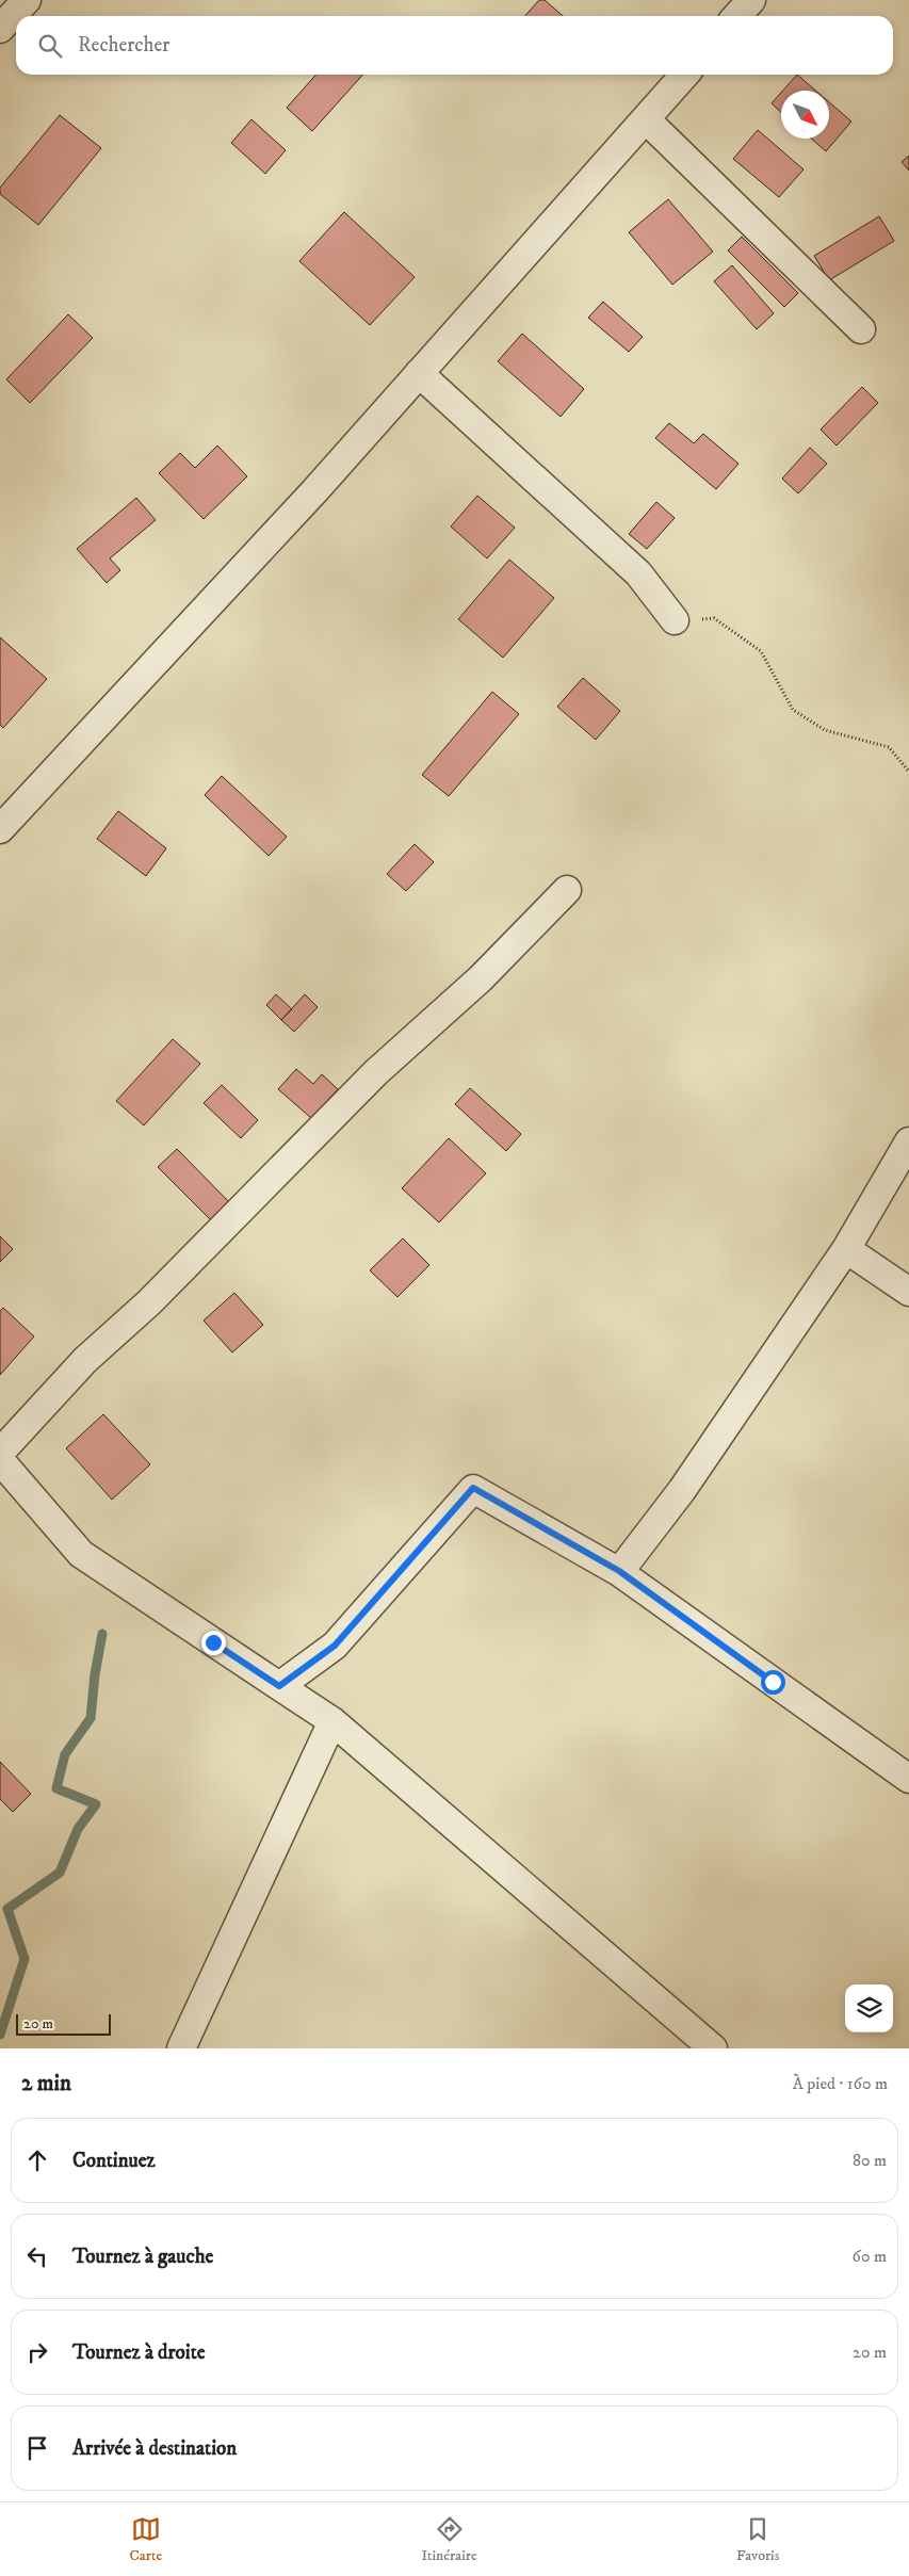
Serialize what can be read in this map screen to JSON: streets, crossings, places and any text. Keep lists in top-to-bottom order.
{
  "scale_bar": "20 m",
  "north": "bottom right",
  "page": {
    "search": "Rechercher",
    "scale": "20 m",
    "heading": ["2 min", "À pied · 160 m"],
    "list": [
      ["Continuez", "80 m"],
      ["Tournez à gauche", "60 m"],
      ["Tournez à droite", "20 m"],
      "Arrivée à destination"
    ],
    "nav": ["Carte", "Itinéraire", "Favoris"]
  }
}
